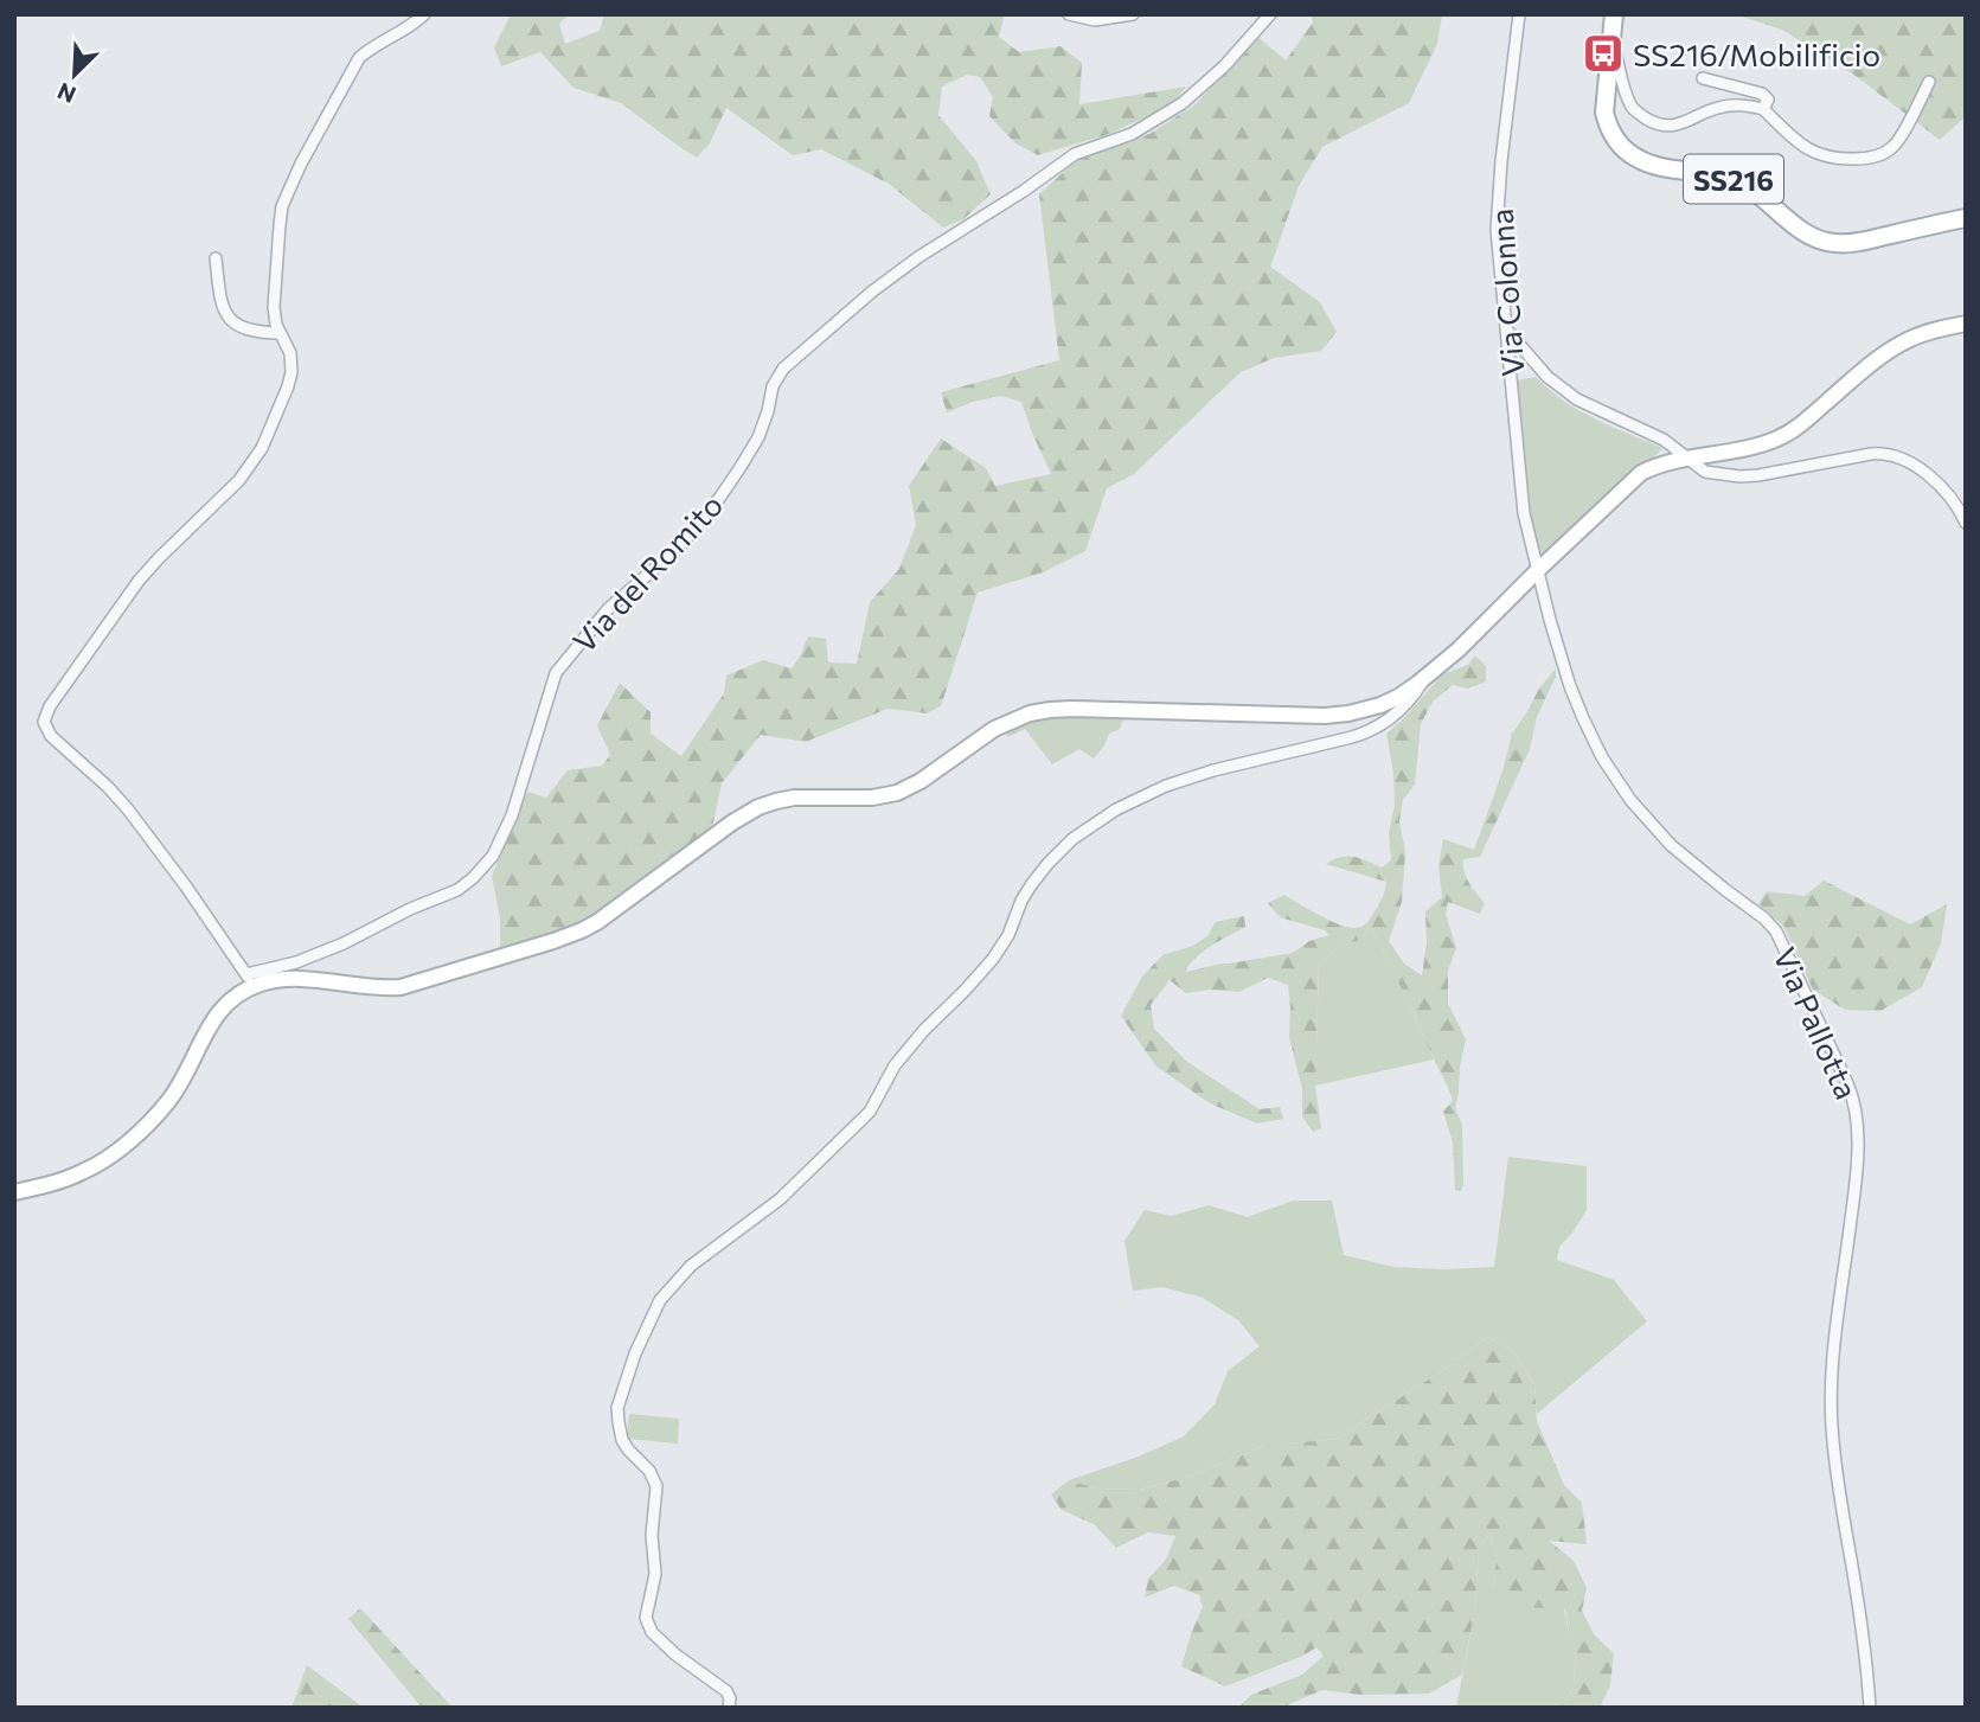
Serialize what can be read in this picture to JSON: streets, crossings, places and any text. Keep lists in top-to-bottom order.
{
  "streets": {
    "main road": ["SS216"],
    "street": ["Via Colonna", "Via del Romito", "Via Pallotta"]
  },
  "crossings": [
    ["Via Colonna", "Via Pallotta"]
  ],
  "places": {
    "bus stop": ["SS216/Mobilificio"]
  },
  "north": "bottom left"
}
